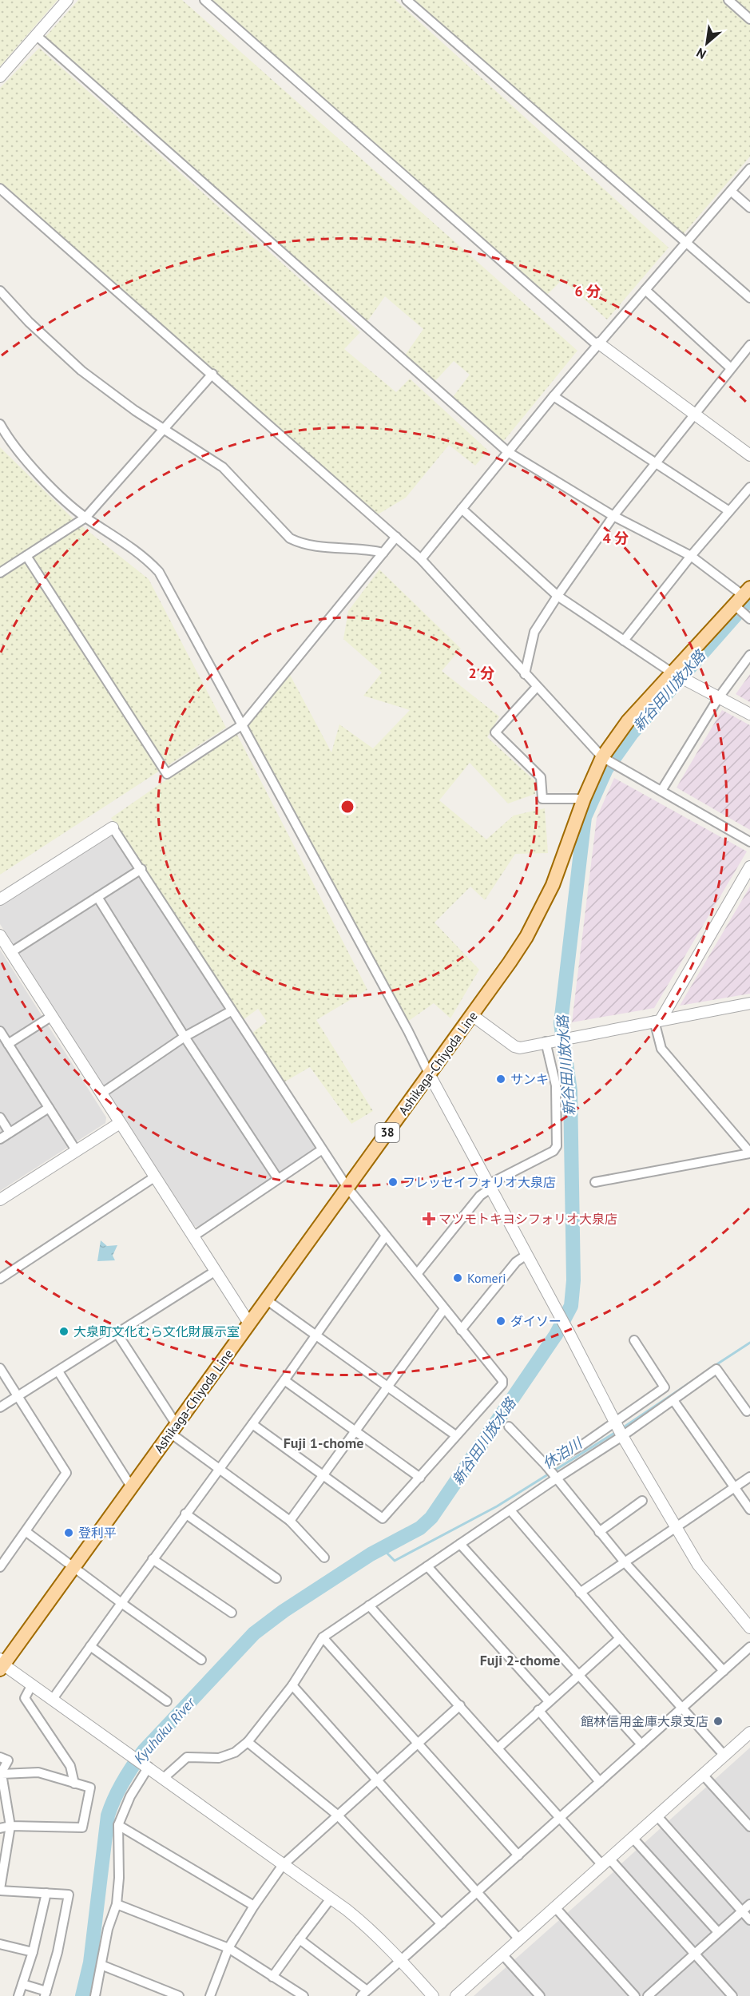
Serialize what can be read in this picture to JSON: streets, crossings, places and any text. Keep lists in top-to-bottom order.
{
  "streets": {
    "main road": ["Ashikaga-Chiyoda Line", "38"]
  },
  "districts": ["Fuji 1-chome", "Fuji 2-chome"],
  "water": ["新谷田川放水路", "休泊川", "Kyuhaku River"],
  "places": {
    "other": [
      "サンキ",
      "フレッセイフォリオ大泉店",
      "Komeri",
      "ダイソー",
      "大泉町文化むら文化財展示室",
      "登利平",
      "館林信用金庫大泉支店"
    ],
    "health": ["マツモトキヨシフォリオ大泉店"]
  },
  "north": "bottom left",
  "rings": ["6 分", "4 分", "2 分"]
}
